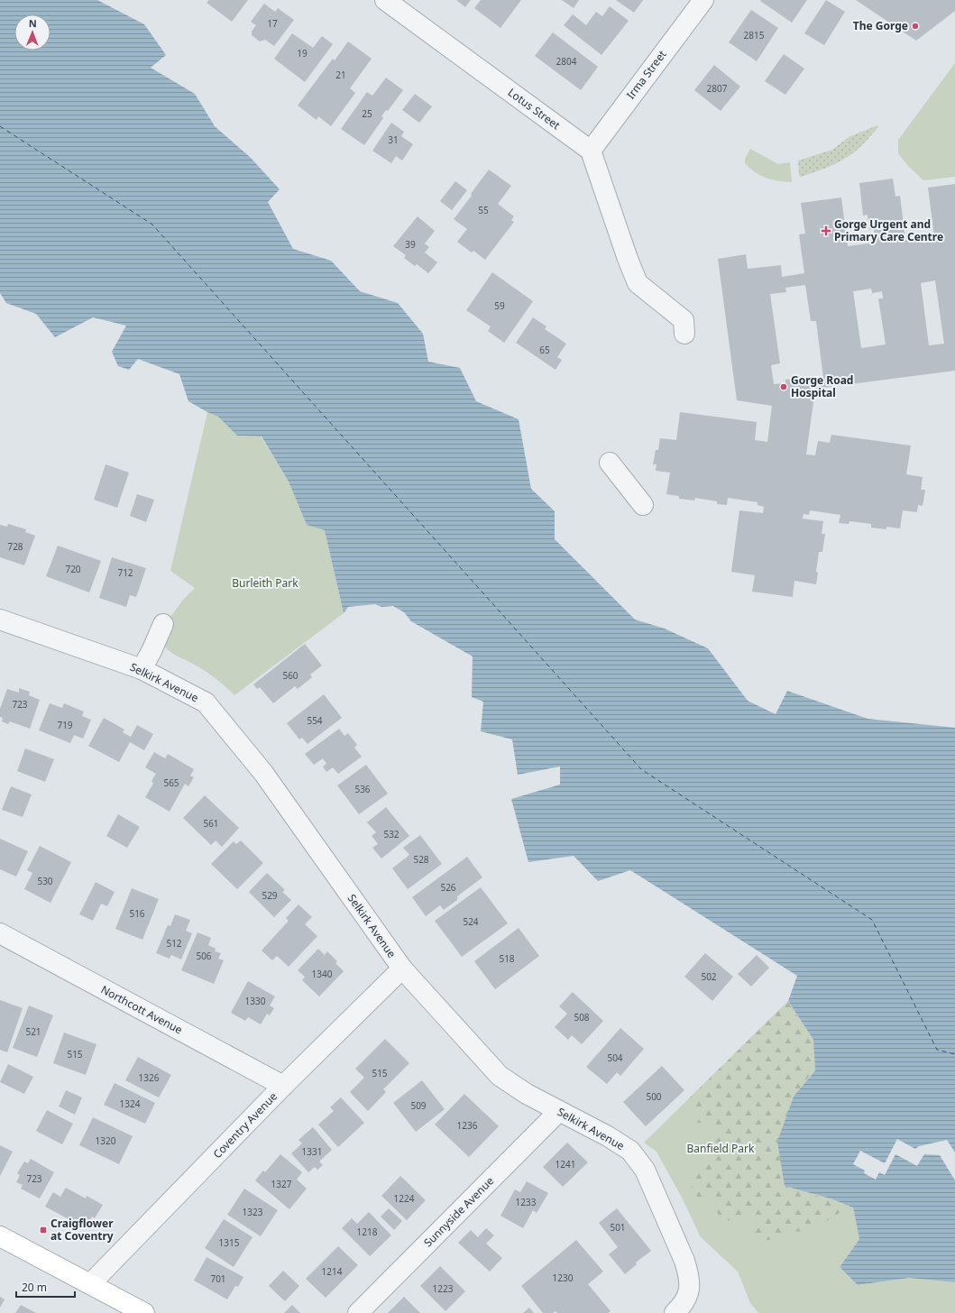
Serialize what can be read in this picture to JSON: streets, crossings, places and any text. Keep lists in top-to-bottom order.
{
  "streets": {
    "street": [
      "Irma Street",
      "Lotus Street",
      "Selkirk Avenue",
      "Northcott Avenue",
      "Coventry Avenue",
      "Sunnyside Avenue"
    ]
  },
  "crossings": [
    ["Irma Street", "Lotus Street"],
    ["Selkirk Avenue", "Coventry Avenue"],
    ["Selkirk Avenue", "Sunnyside Avenue"],
    ["Northcott Avenue", "Coventry Avenue"]
  ],
  "parks": ["Burleith Park", "Banfield Park"],
  "places": {
    "other": ["The Gorge", "Gorge Road Hospital"],
    "health": ["Gorge Urgent and Primary Care Centre"],
    "transit": ["Craigflower at Coventry"]
  },
  "house_numbers": [
    "17",
    "2815",
    "19",
    "2804",
    "21",
    "2807",
    "25",
    "31",
    "55",
    "39",
    "59",
    "65",
    "728",
    "720",
    "712",
    "560",
    "723",
    "554",
    "719",
    "565",
    "536",
    "561",
    "532",
    "528",
    "530",
    "526",
    "529",
    "516",
    "524",
    "512",
    "506",
    "518",
    "1340",
    "502",
    "1330",
    "508",
    "521",
    "515",
    "504",
    "515",
    "1326",
    "500",
    "1324",
    "509",
    "1236",
    "1320",
    "1331",
    "1241",
    "723",
    "1327",
    "1224",
    "1233",
    "1323",
    "501",
    "1218",
    "1315",
    "1214",
    "1230",
    "701",
    "1223"
  ],
  "scale_bar": "20 m",
  "north": "top"
}
